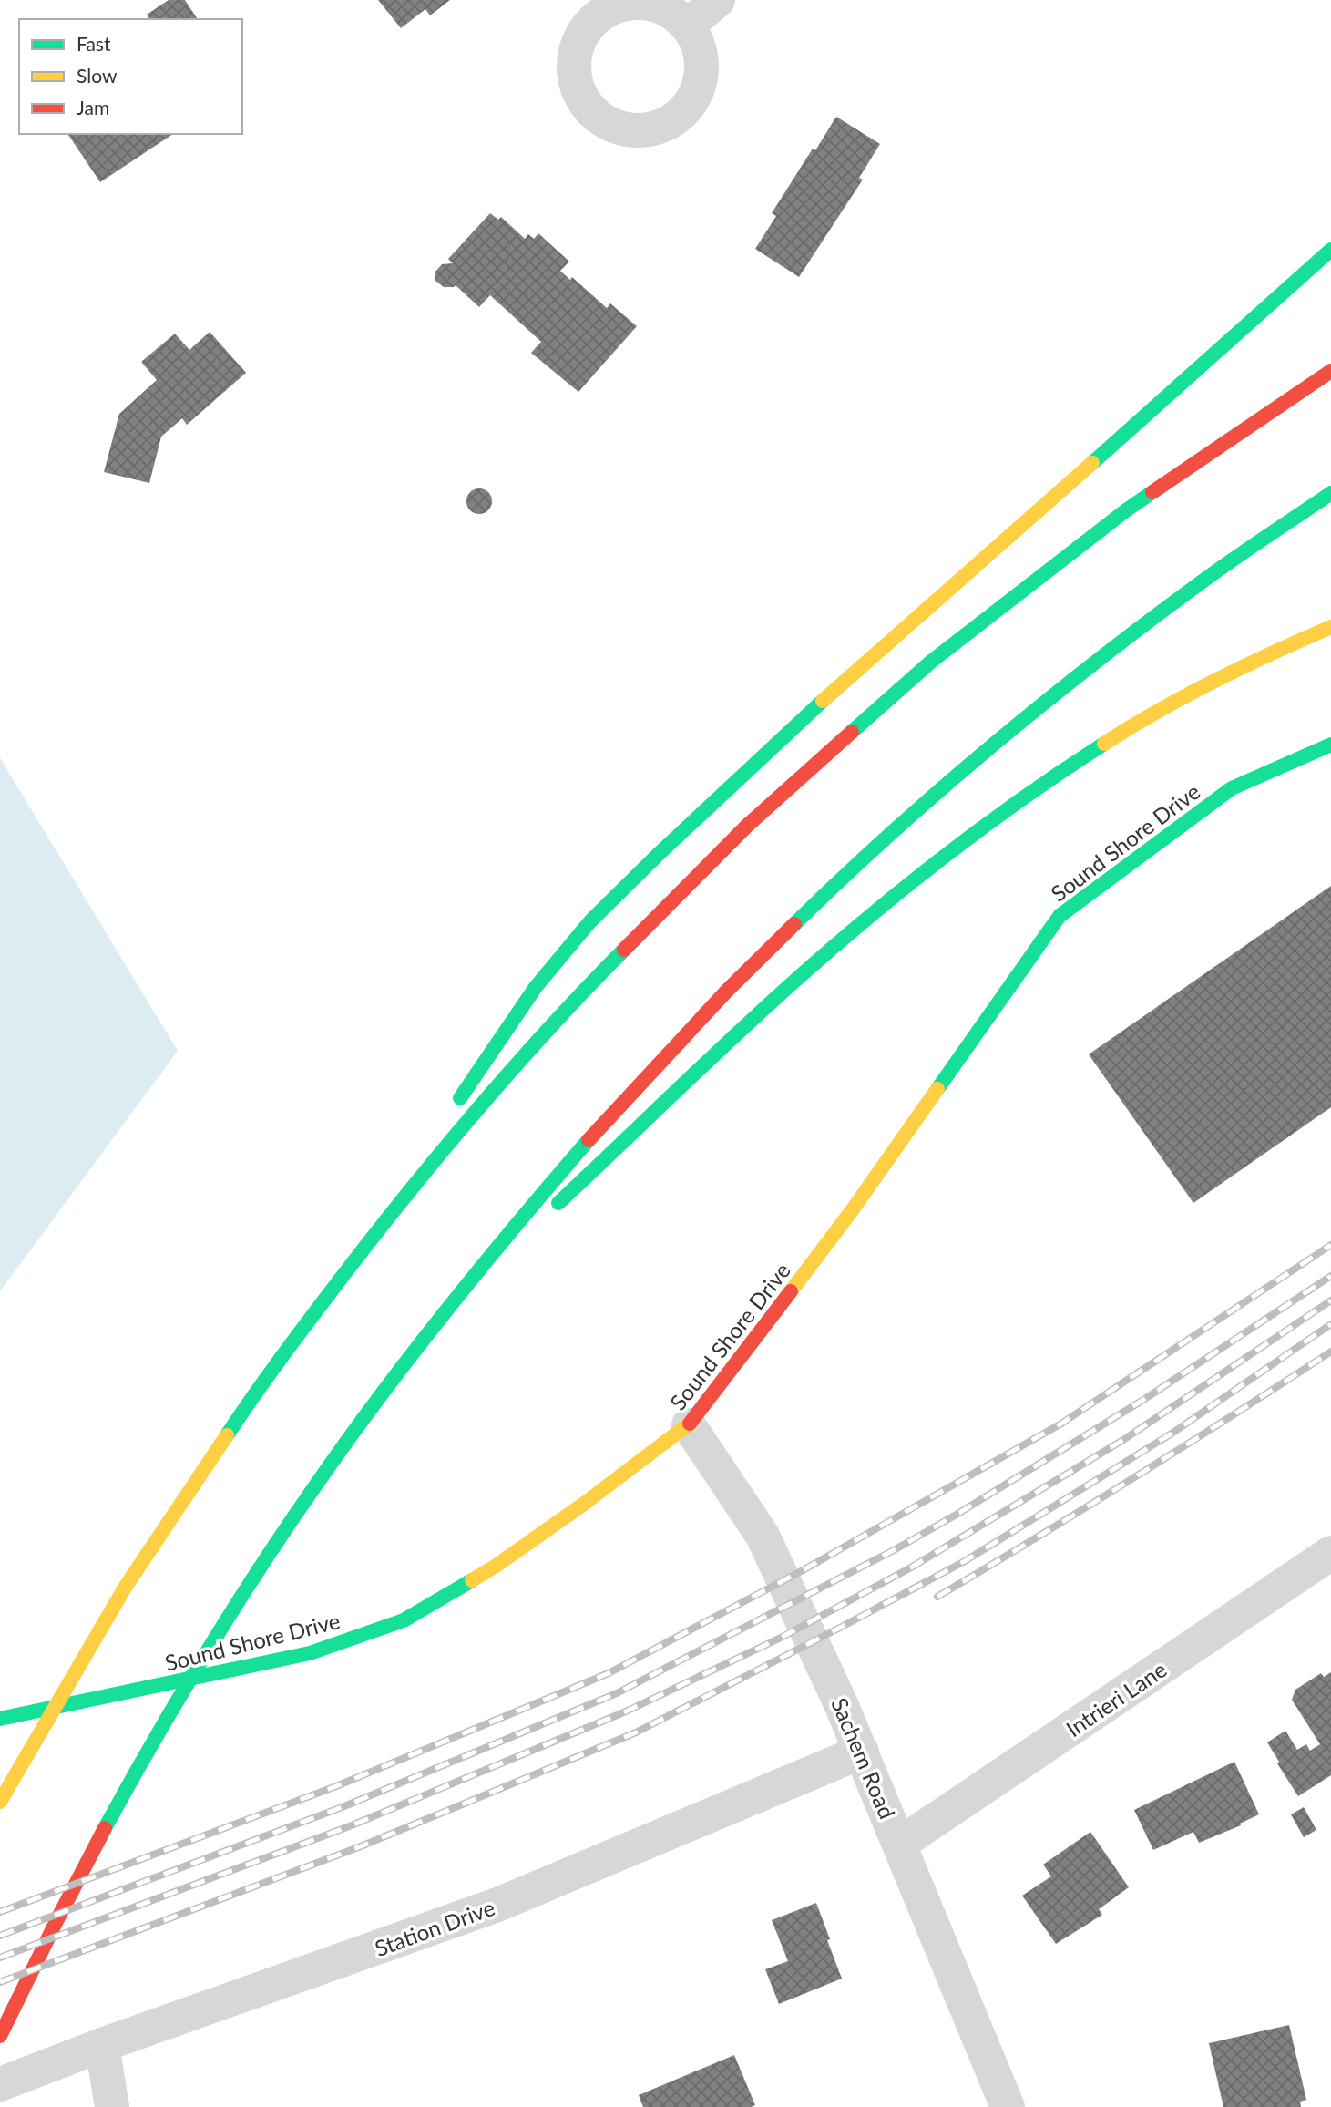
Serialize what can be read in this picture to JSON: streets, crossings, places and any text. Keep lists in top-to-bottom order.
{
  "streets": {
    "main road": ["Sound Shore Drive"],
    "street": ["Intrieri Lane", "Sachem Road", "Station Drive"]
  },
  "crossings": [
    ["Sound Shore Drive", "Sachem Road"],
    ["Intrieri Lane", "Sachem Road"],
    ["Sachem Road", "Station Drive"]
  ],
  "legend": ["Fast", "Slow", "Jam"]
}
